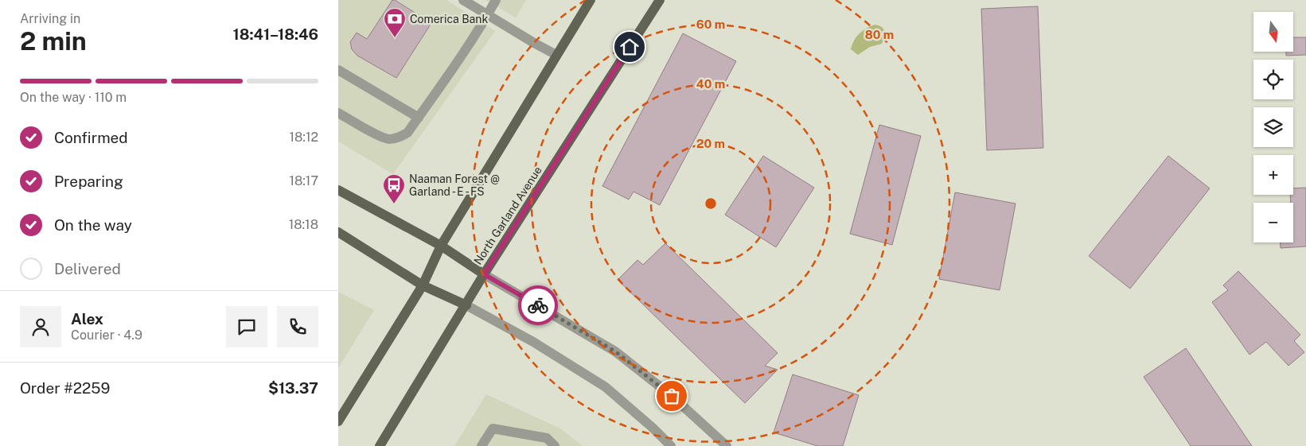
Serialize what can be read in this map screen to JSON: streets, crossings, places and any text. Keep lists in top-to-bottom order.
{
  "streets": {
    "main road": ["North Garland Avenue"]
  },
  "places": {
    "bank": ["Comerica Bank"],
    "bus stop": ["Naaman Forest @ Garland - E - FS"]
  },
  "north": "bottom",
  "page": {
    "heading": ["2 min", "Arriving in", "18:41–18:46"],
    "panel": [
      "Alex",
      "Courier · 4.9",
      "Order #2259",
      "$13.37"
    ],
    "map_buttons": ["+", "−"],
    "bar": "On the way · 110 m",
    "list": [
      ["Confirmed", "18:12"],
      ["Preparing", "18:17"],
      ["On the way", "18:18"],
      "Delivered"
    ]
  },
  "rings": [
    "60 m",
    "80 m",
    "40 m",
    "20 m"
  ]
}
